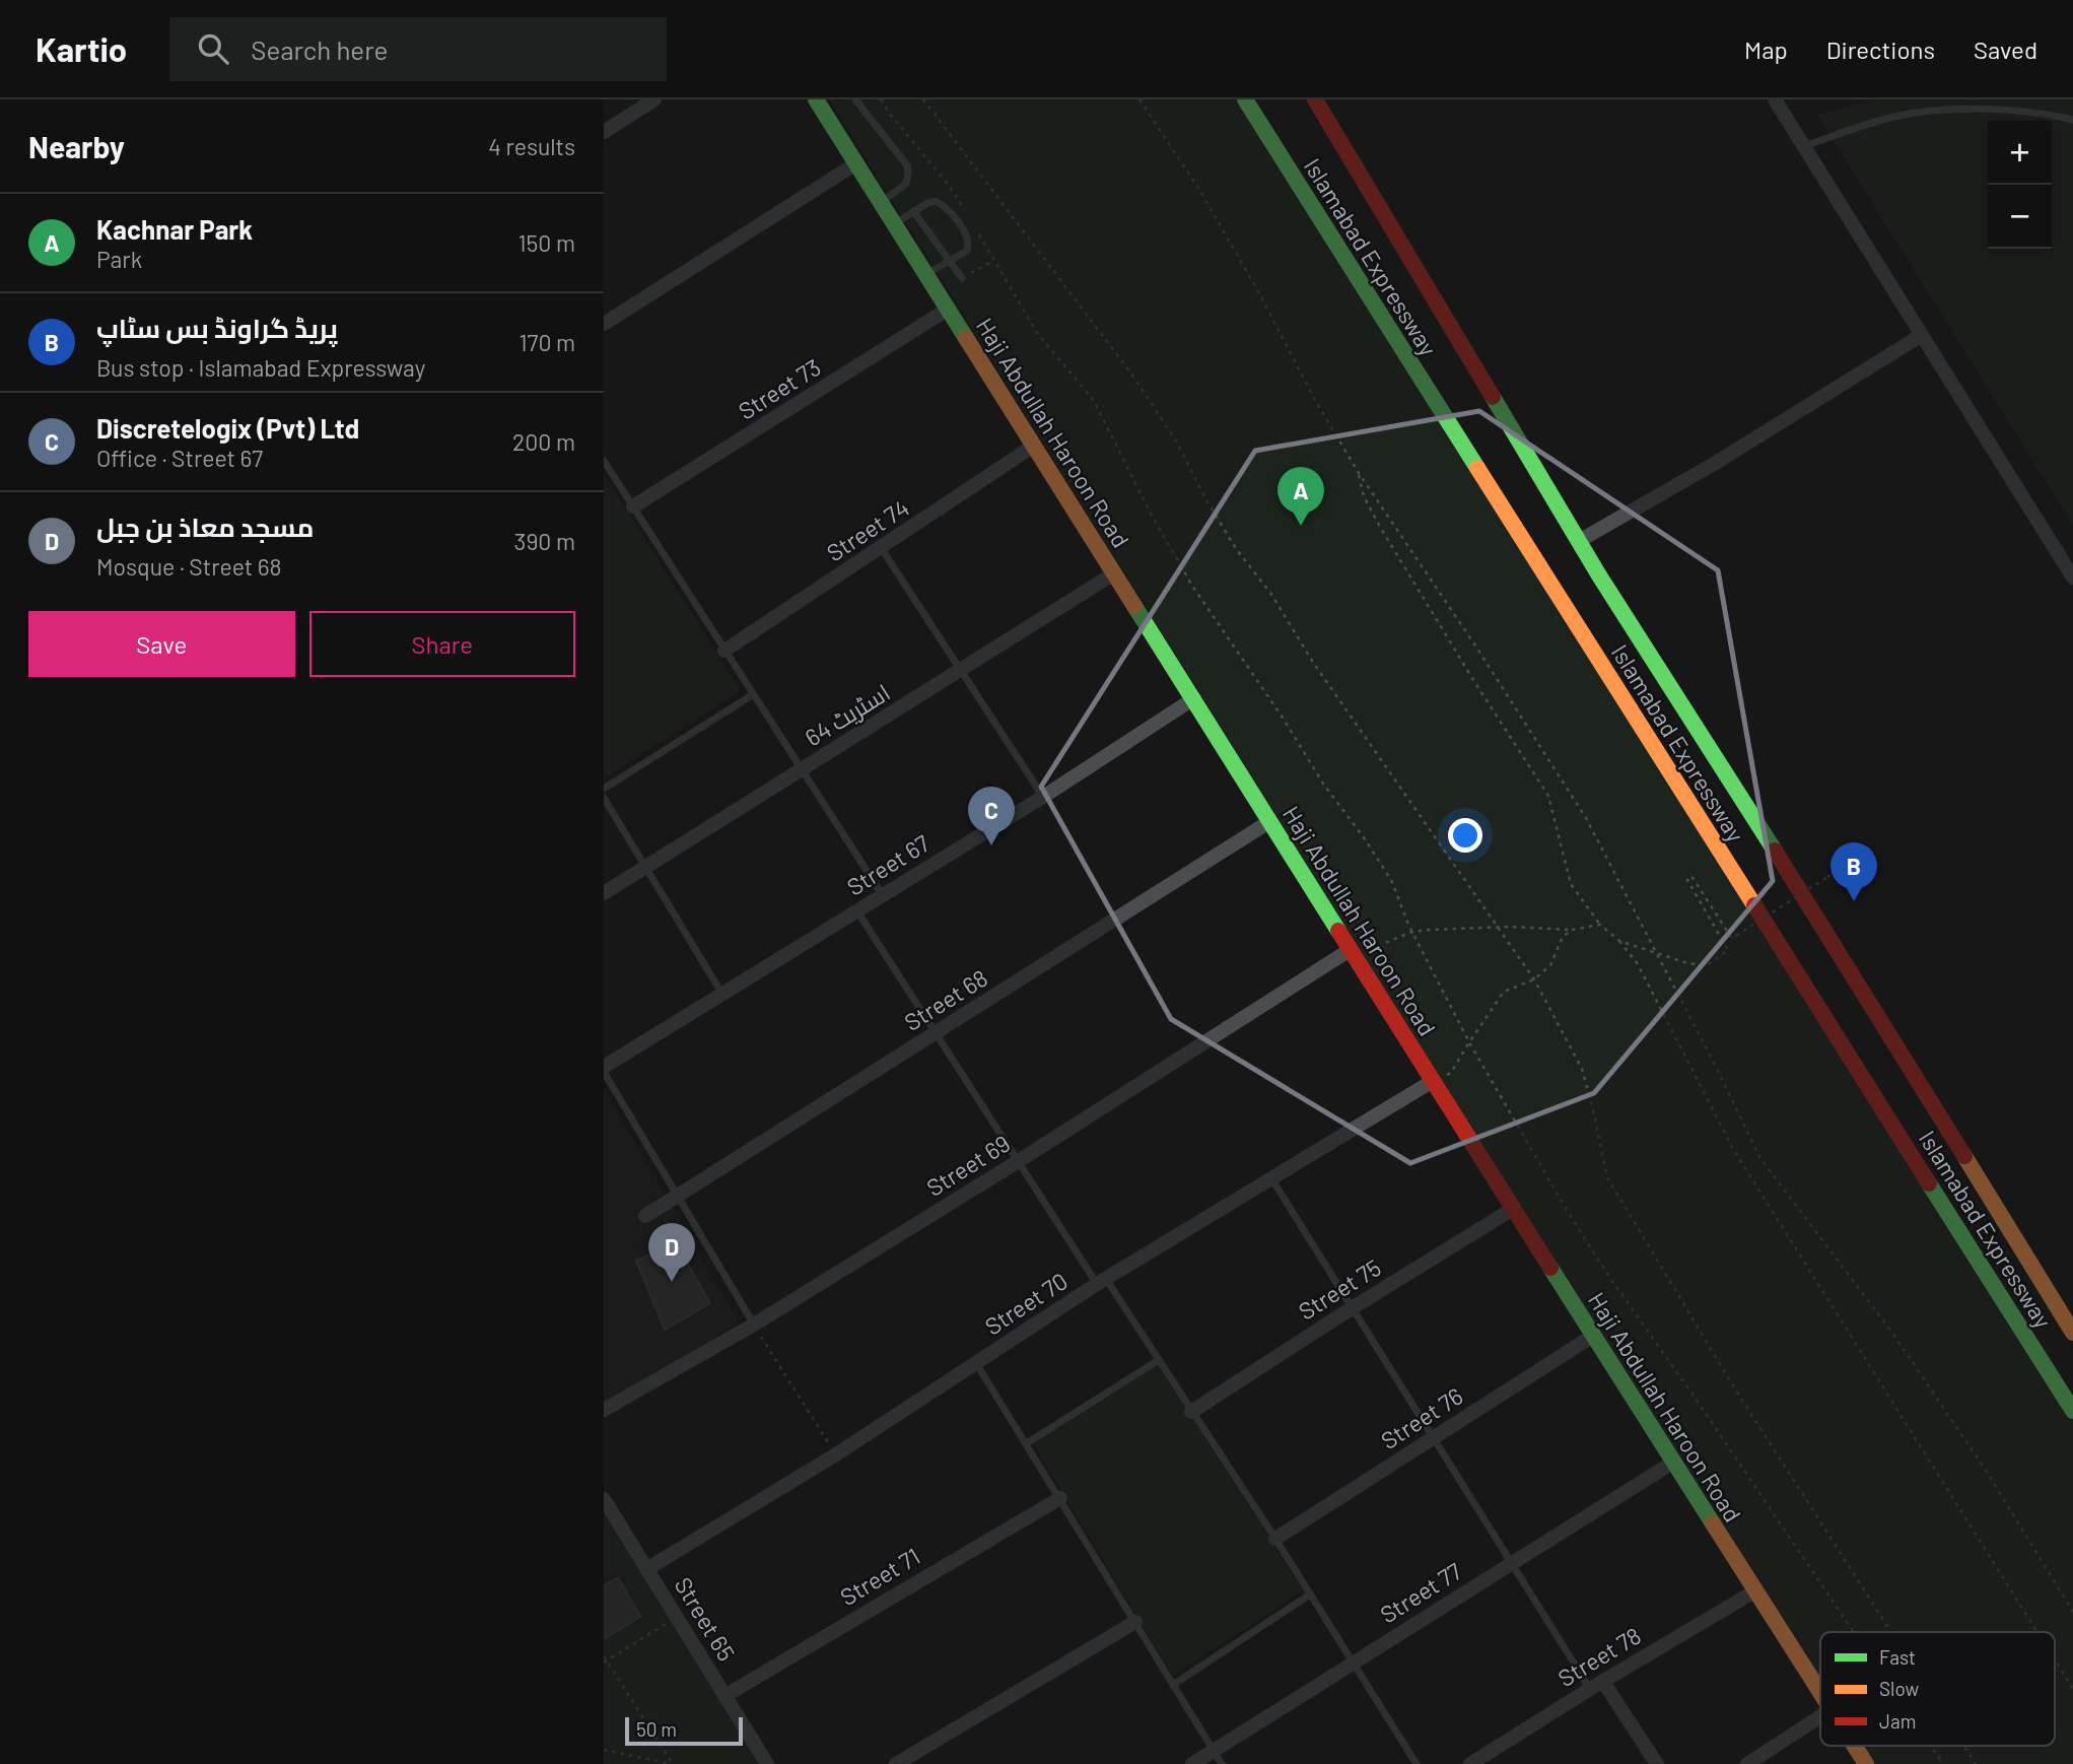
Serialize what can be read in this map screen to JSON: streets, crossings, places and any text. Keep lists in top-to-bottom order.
{
  "streets": {
    "main road": ["Islamabad Expressway", "Haji Abdullah Haroon Road"],
    "street": [
      "Street 73",
      "Street 74",
      "اسٹریٹ 64",
      "Street 67",
      "Street 68",
      "Street 69",
      "Street 75",
      "Street 70",
      "Street 76",
      "Street 71",
      "Street 77",
      "Street 65",
      "Street 78"
    ]
  },
  "crossings": [
    ["Street 73", "Haji Abdullah Haroon Road"],
    ["Haji Abdullah Haroon Road", "Street 74"],
    ["Haji Abdullah Haroon Road", "اسٹریٹ 64"],
    ["Haji Abdullah Haroon Road", "Street 67"],
    ["Haji Abdullah Haroon Road", "Street 68"],
    ["Haji Abdullah Haroon Road", "Street 69"],
    ["Haji Abdullah Haroon Road", "Street 75"],
    ["Haji Abdullah Haroon Road", "Street 70"],
    ["Haji Abdullah Haroon Road", "Street 76"],
    ["Haji Abdullah Haroon Road", "Street 77"],
    ["Haji Abdullah Haroon Road", "Street 78"],
    ["Street 70", "Street 65"],
    ["Street 71", "Street 65"]
  ],
  "legend": ["Fast", "Slow", "Jam"],
  "scale_bar": "50 m",
  "page": {
    "header": "Kartio",
    "search": "Search here",
    "nav": ["Map", "Directions", "Saved"],
    "heading": ["Nearby", "4 results"],
    "map_buttons": ["+", "−"],
    "list": [
      {
        "mark": "A",
        "name": "Kachnar Park",
        "note": "Park",
        "value": "150 m"
      },
      {
        "mark": "B",
        "name": "پریڈ گراونڈ بس سٹاپ",
        "note": "Bus stop · Islamabad Expressway",
        "value": "170 m"
      },
      {
        "mark": "C",
        "name": "Discretelogix (Pvt) Ltd",
        "note": "Office · Street 67",
        "value": "200 m"
      },
      {
        "mark": "D",
        "name": "مسجد معاذ بن جبل",
        "note": "Mosque · Street 68",
        "value": "390 m"
      }
    ],
    "pins": [
      "A",
      "C",
      "B",
      "D"
    ],
    "buttons": ["Save", "Share"],
    "scale": "50 m"
  }
}
